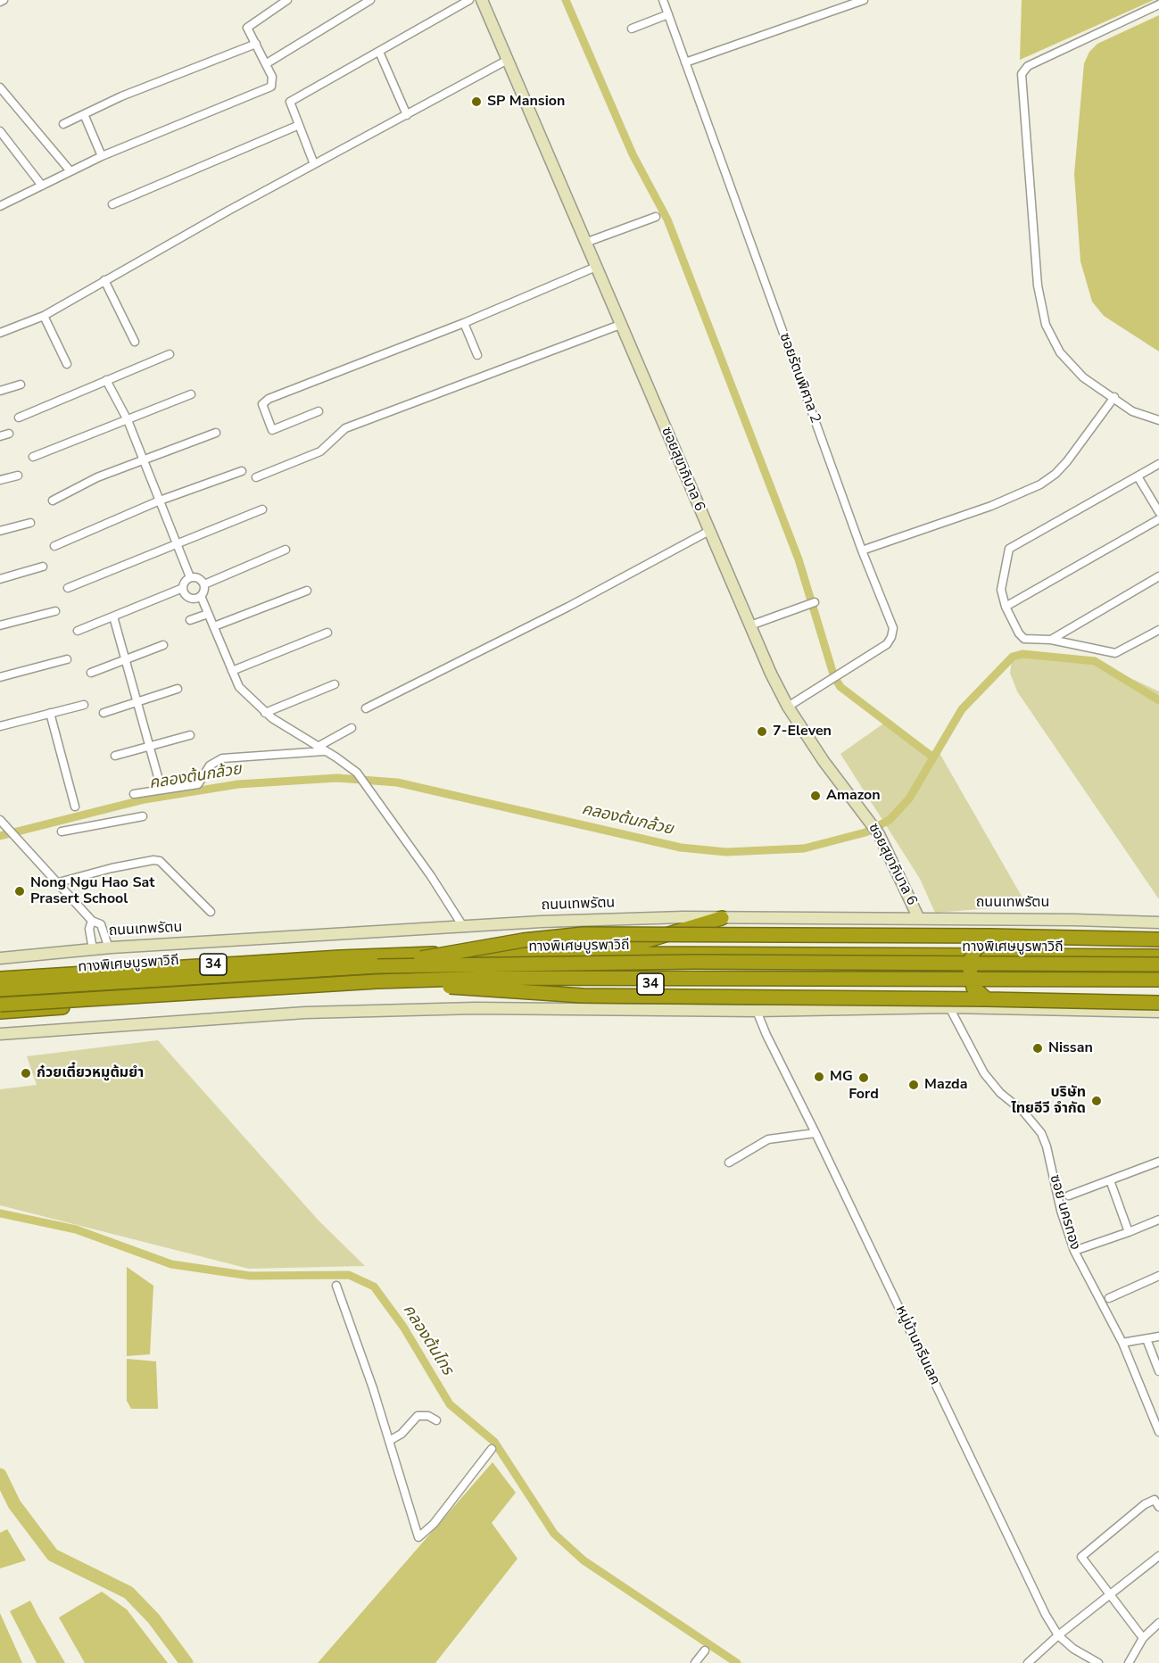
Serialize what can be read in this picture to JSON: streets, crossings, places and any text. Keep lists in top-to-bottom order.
{
  "streets": {
    "highway": ["ทางพิเศษบูรพาวิถี", "34"],
    "main road": ["ซอยสุขาภิบาล 6", "ถนนเทพรัตน"],
    "street": ["ซอยรัตนพิศาล 2", "ซอย นครทอง", "หมู่บ้านกรีนเลค"]
  },
  "crossings": [
    ["ซอยรัตนพิศาล 2", "ซอยสุขาภิบาล 6"],
    ["ซอยสุขาภิบาล 6", "ถนนเทพรัตน"],
    ["34", "ซอย นครทอง"],
    ["34", "หมู่บ้านกรีนเลค"]
  ],
  "water": ["คลองต้นกล้วย", "คลองต้นไทร"],
  "places": [
    "SP Mansion",
    "7-Eleven",
    "Amazon",
    "Nong Ngu Hao Sat Prasert School",
    "Nissan",
    "ก๋วยเตี๋ยวหมูต้มยำ",
    "MG",
    "Ford",
    "Mazda",
    "บริษัท ไทยอีวี จำกัด"
  ]
}
